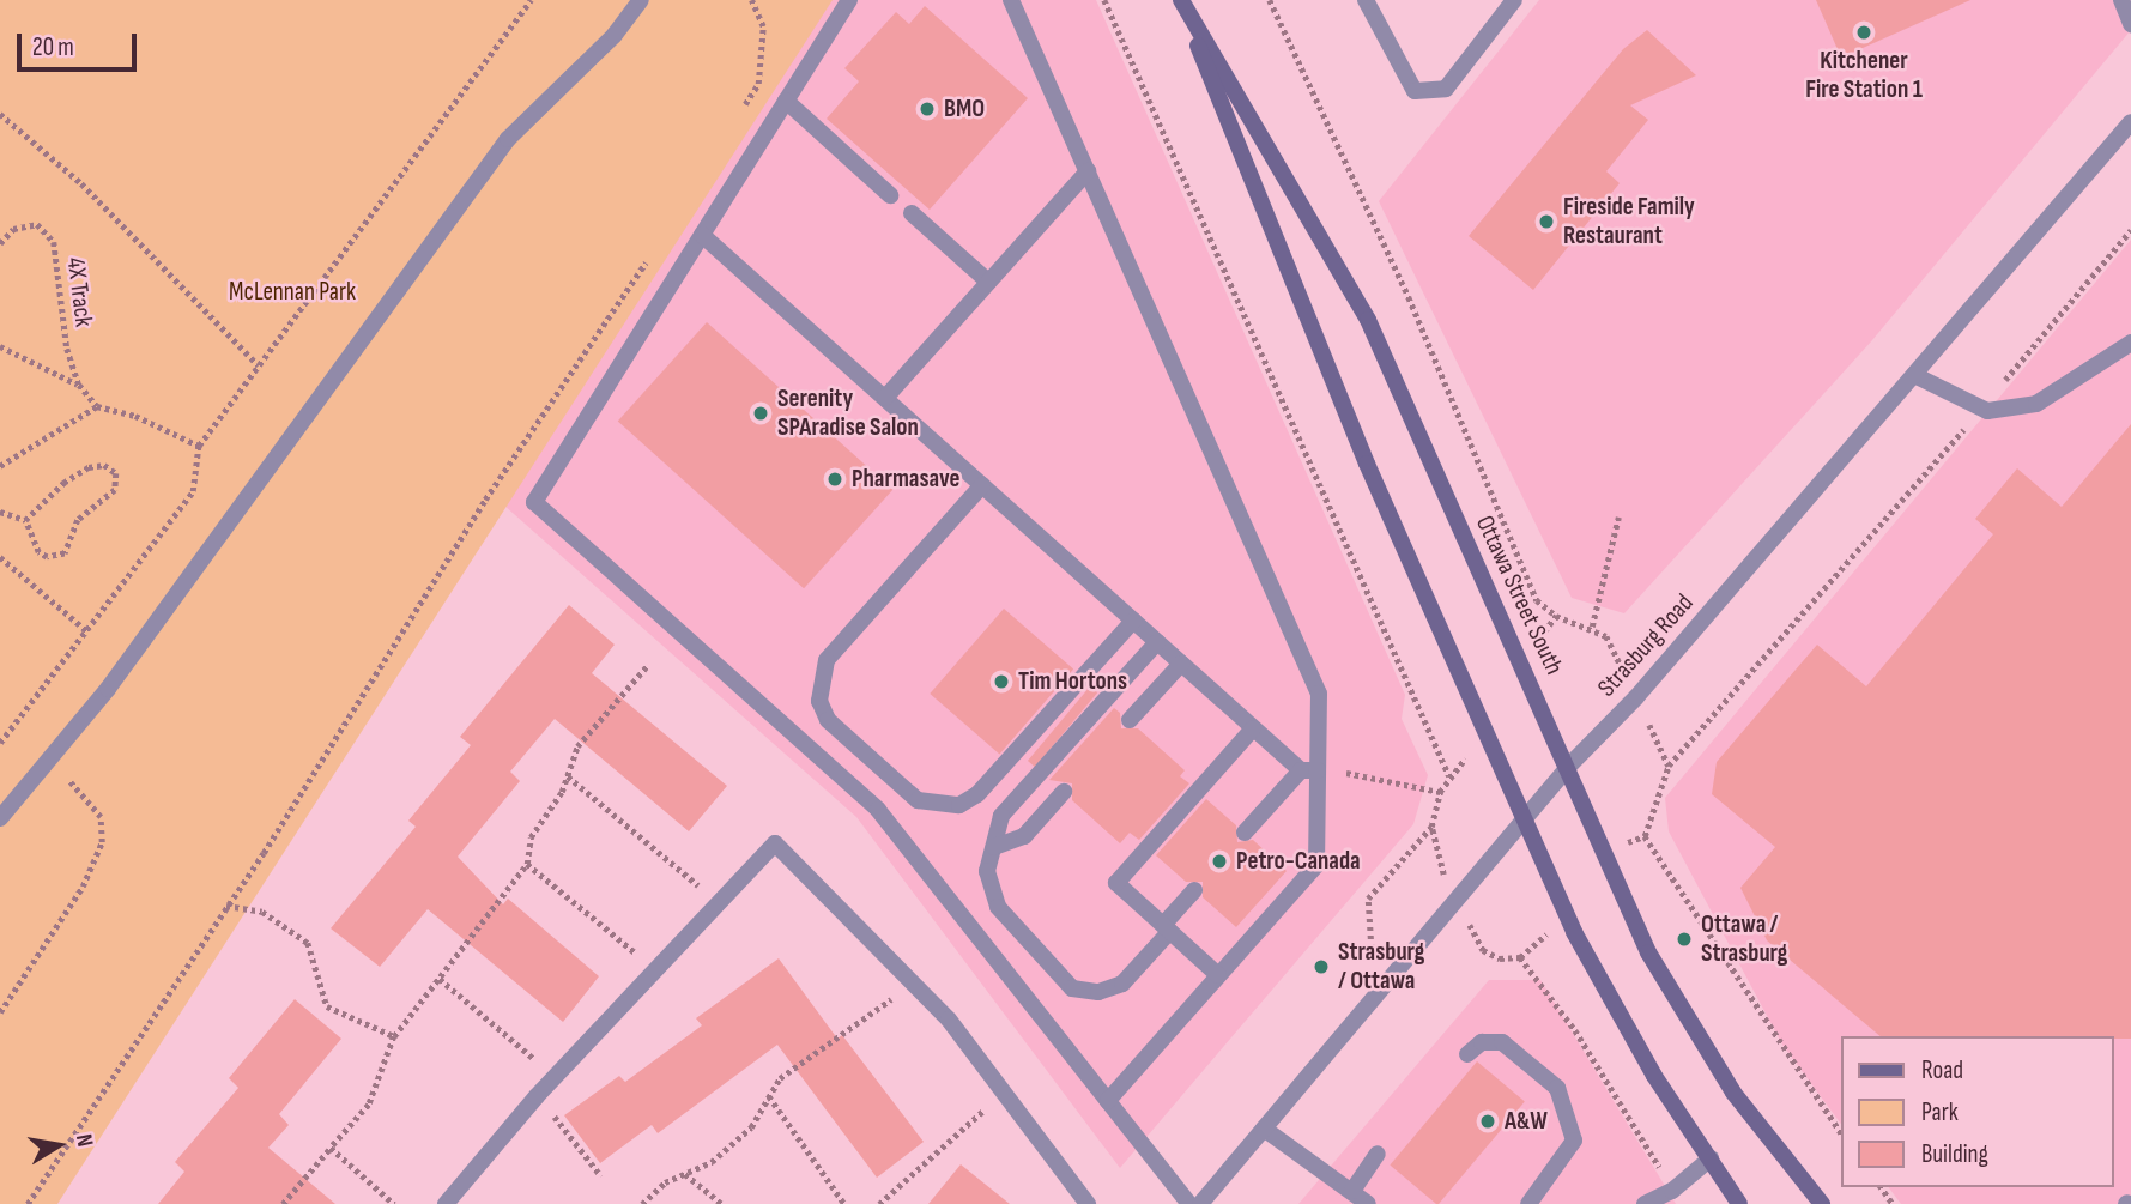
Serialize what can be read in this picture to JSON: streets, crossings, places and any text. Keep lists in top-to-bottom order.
{
  "streets": {
    "main road": ["Ottawa Street South"],
    "street": ["Strasburg Road"],
    "path": ["4X Track"]
  },
  "crossings": [
    ["Ottawa Street South", "Strasburg Road"]
  ],
  "parks": ["McLennan Park"],
  "places": [
    "Kitchener Fire Station 1",
    "BMO",
    "Fireside Family Restaurant",
    "Serenity SPAradise Salon",
    "Pharmasave",
    "Tim Hortons",
    "Petro-Canada",
    "Ottawa / Strasburg",
    "Strasburg / Ottawa",
    "A&W"
  ],
  "legend": ["Road", "Park", "Building"],
  "scale_bar": "20 m",
  "north": "right"
}
